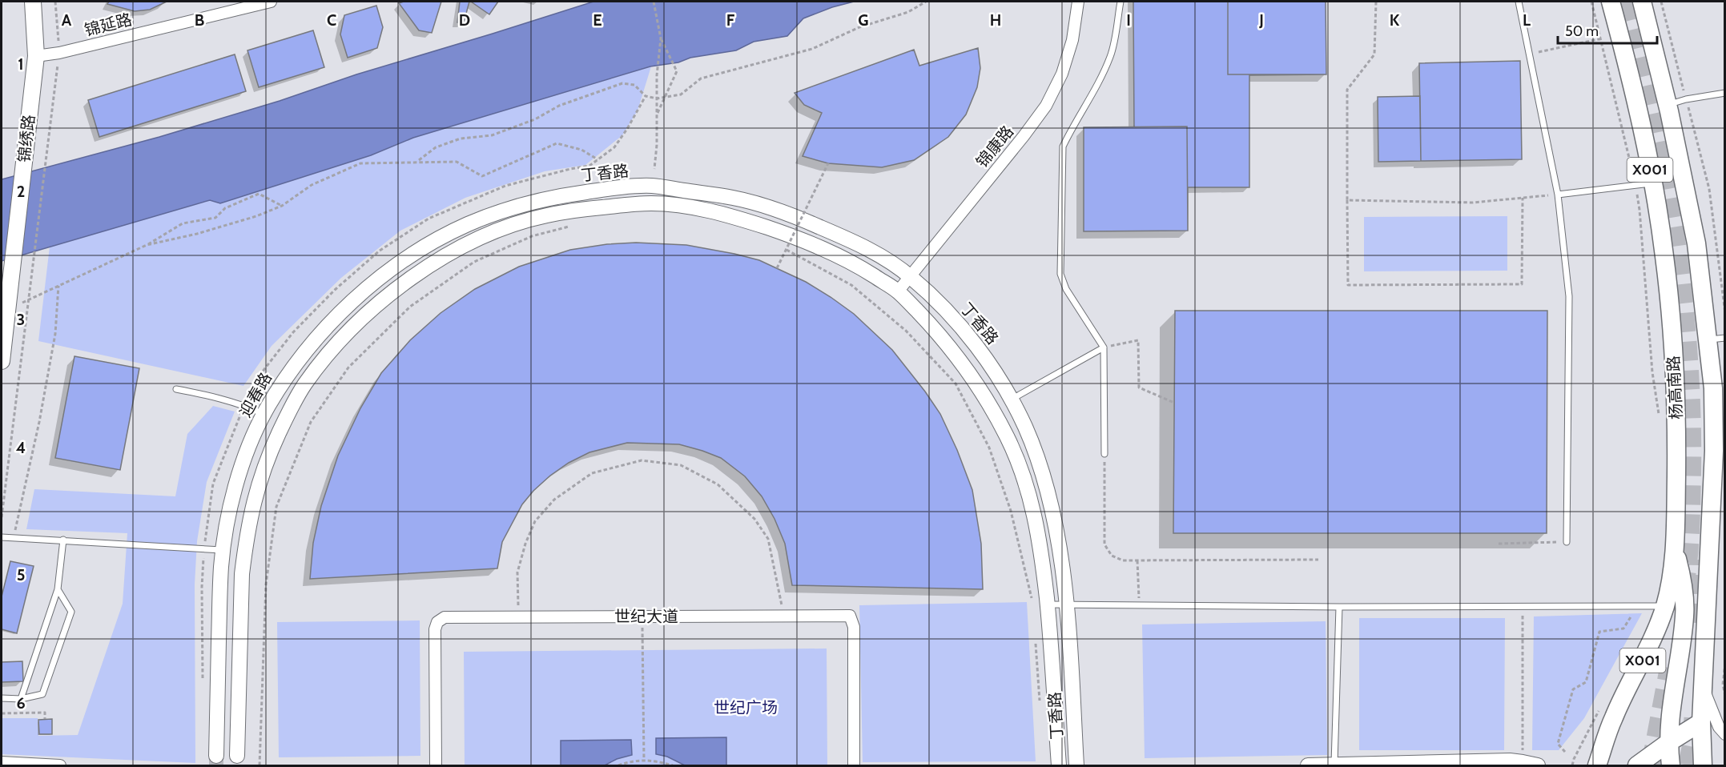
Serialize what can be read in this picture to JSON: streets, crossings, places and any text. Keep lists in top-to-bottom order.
{
  "streets": {
    "main road": ["锦绣路", "X001", "杨高南路"],
    "street": [
      "锦延路",
      "锦康路",
      "丁香路",
      "迎春路",
      "世纪大道"
    ]
  },
  "crossings": [
    ["锦延路", "锦绣路"],
    ["锦康路", "丁香路"],
    ["丁香路", "迎春路"]
  ],
  "parks": ["世纪广场"],
  "scale_bar": "50 m",
  "grid": {
    "columns": [
      "A",
      "B",
      "C",
      "D",
      "E",
      "F",
      "G",
      "H",
      "I",
      "J",
      "K",
      "L"
    ],
    "rows": [
      "1",
      "2",
      "3",
      "4",
      "5",
      "6"
    ]
  }
}
